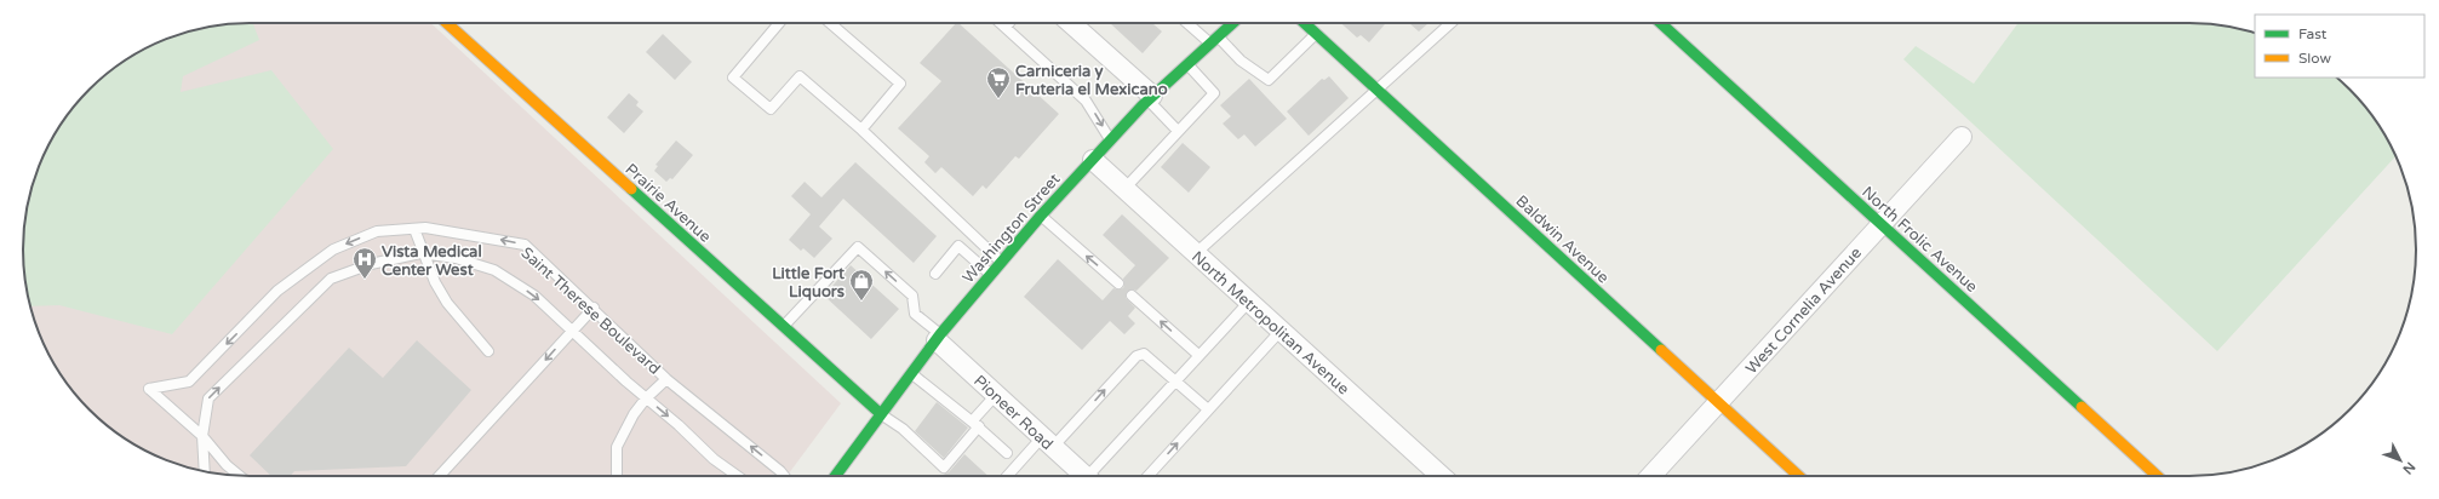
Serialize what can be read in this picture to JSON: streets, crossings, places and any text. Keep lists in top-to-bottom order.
{
  "streets": {
    "street": [
      "Prairie Avenue",
      "Washington Street",
      "Baldwin Avenue",
      "North Frolic Avenue",
      "West Cornelia Avenue",
      "North Metropolitan Avenue",
      "Pioneer Road"
    ],
    "lane": ["Saint Therese Boulevard"]
  },
  "crossings": [
    ["Prairie Avenue", "Washington Street"],
    ["Washington Street", "North Metropolitan Avenue"],
    ["Washington Street", "Pioneer Road"],
    ["Baldwin Avenue", "West Cornelia Avenue"],
    ["North Frolic Avenue", "West Cornelia Avenue"]
  ],
  "places": {
    "supermarket": ["Carniceria y Fruteria el Mexicano"],
    "hospital": ["Vista Medical Center West"],
    "shop": ["Little Fort Liquors"]
  },
  "legend": ["Fast", "Slow"],
  "north": "bottom right"
}
